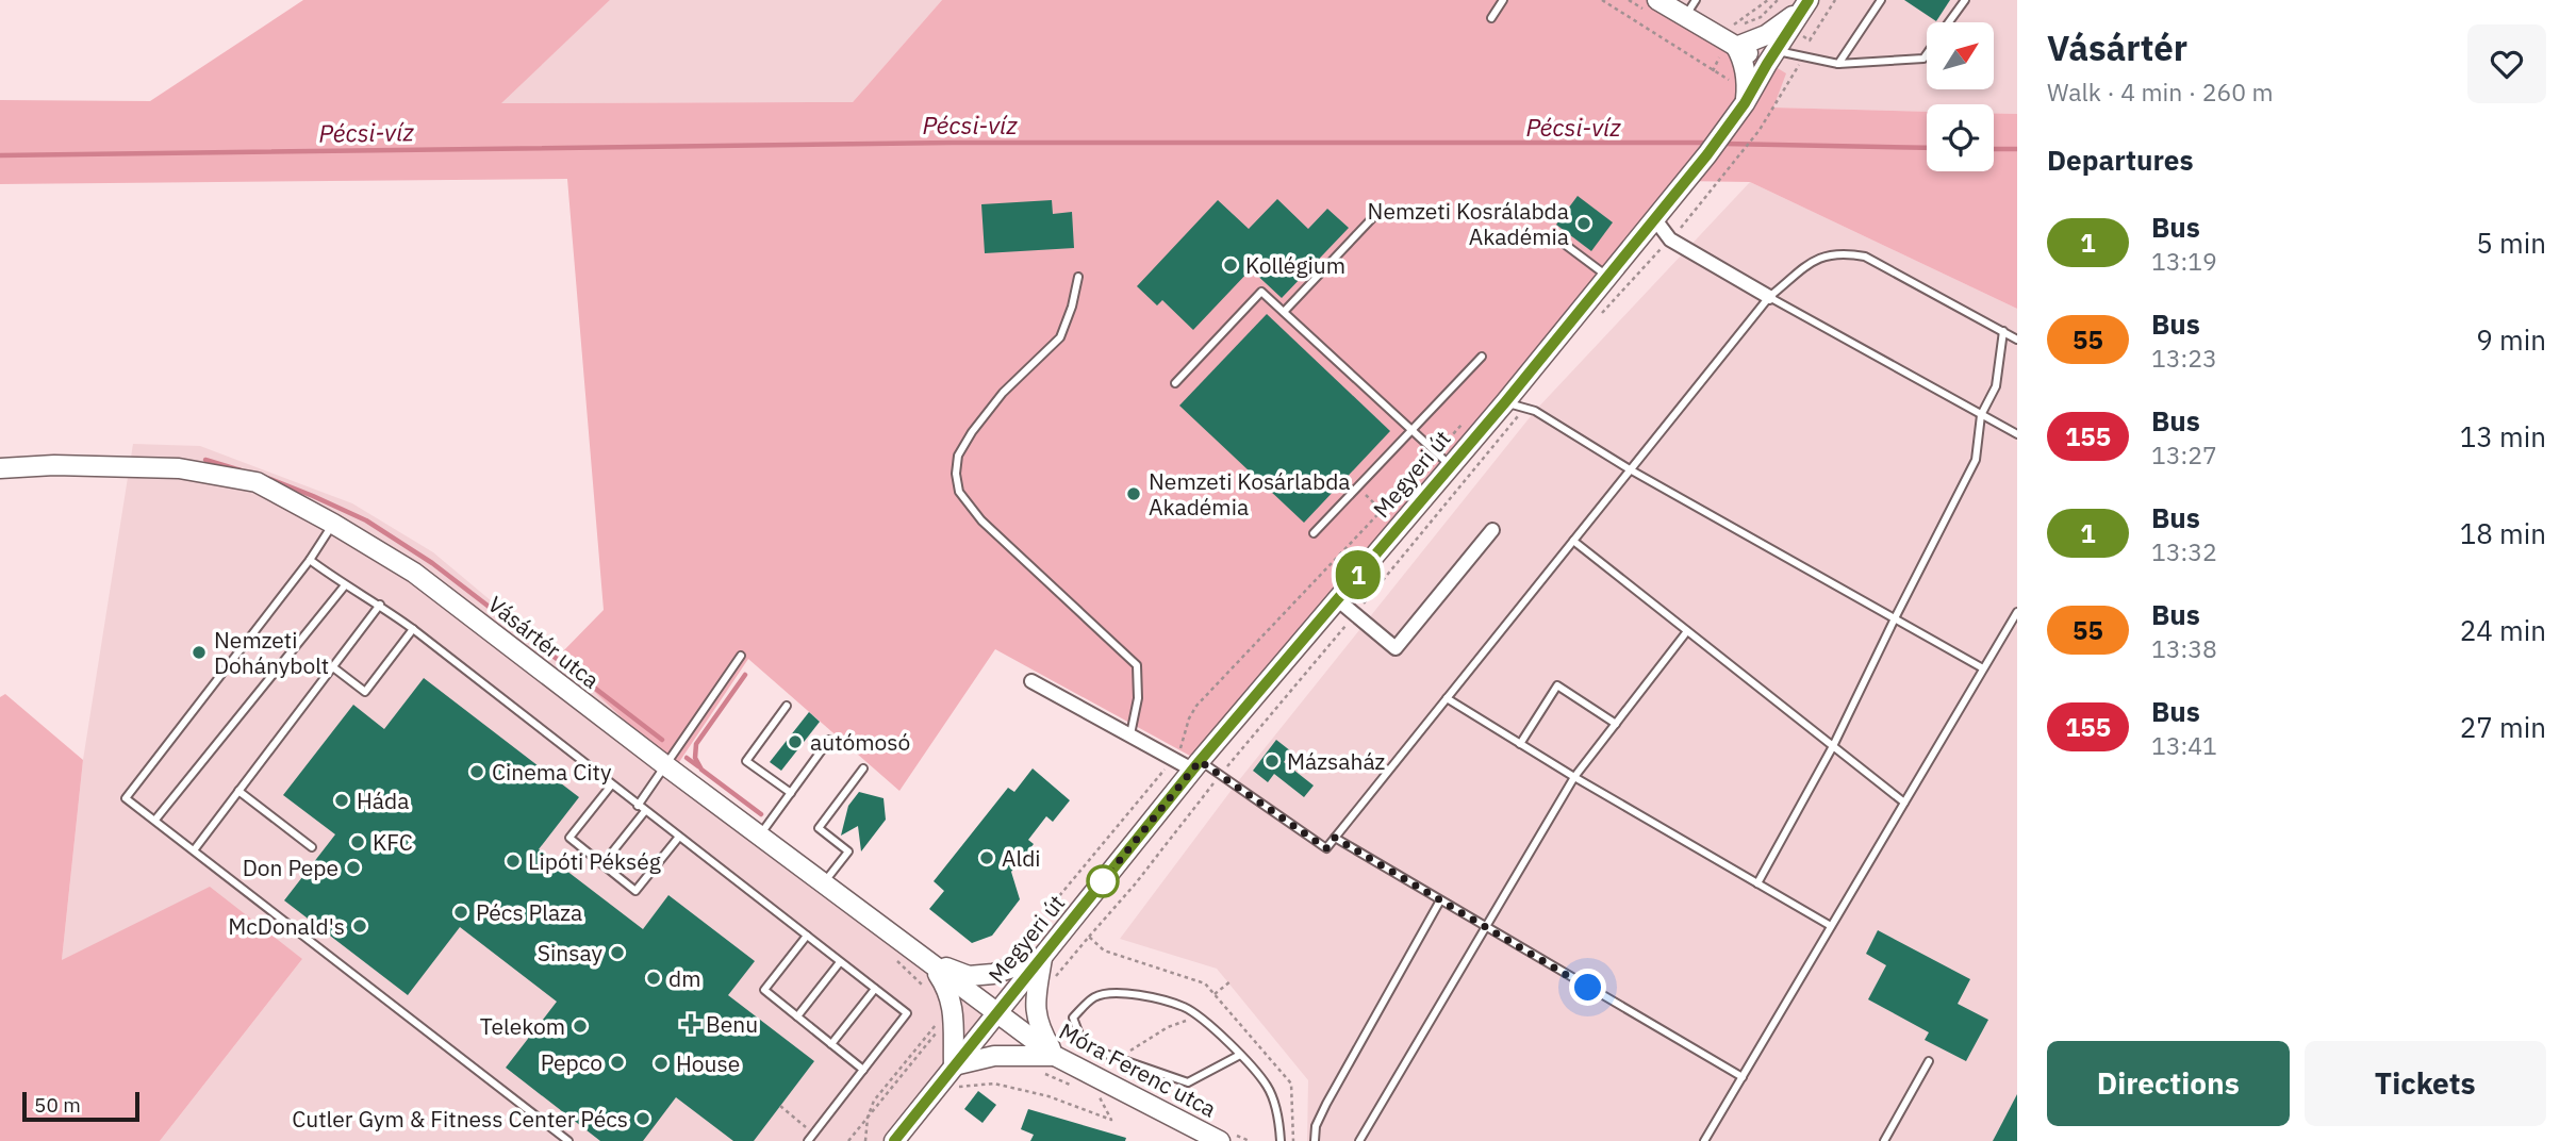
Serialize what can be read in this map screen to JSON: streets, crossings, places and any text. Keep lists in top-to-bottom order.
{
  "streets": {
    "street": ["Megyeri út", "Vásártér utca", "Móra Ferenc utca"]
  },
  "crossings": [
    ["Megyeri út", "Vásártér utca"],
    ["Megyeri út", "Móra Ferenc utca"],
    ["Vásártér utca", "Móra Ferenc utca"]
  ],
  "water": ["Pécsi-víz"],
  "places": {
    "other": [
      "Nemzeti Kosrálabda Akadémia",
      "Kollégium",
      "Nemzeti Kosárlabda Akadémia",
      "Nemzeti Dohánybolt",
      "autómosó",
      "Mázsaház",
      "Cinema City",
      "Háda",
      "KFC",
      "Aldi",
      "Lipóti Pékség",
      "Don Pepe",
      "Pécs Plaza",
      "McDonald's",
      "Sinsay",
      "dm",
      "Telekom",
      "Pepco",
      "House",
      "Cutler Gym & Fitness Center Pécs"
    ],
    "health": ["Benu"]
  },
  "lines": ["bus line 1"],
  "scale_bar": "50 m",
  "north": "top right",
  "page": {
    "on_map": "1",
    "heading": [
      ["Vásártér", "Walk · 4 min · 260 m"],
      "Departures"
    ],
    "list": [
      {
        "mark": "1",
        "name": "Bus",
        "note": "13:19",
        "value": "5 min"
      },
      {
        "mark": "55",
        "name": "Bus",
        "note": "13:23",
        "value": "9 min"
      },
      {
        "mark": "155",
        "name": "Bus",
        "note": "13:27",
        "value": "13 min"
      },
      {
        "mark": "1",
        "name": "Bus",
        "note": "13:32",
        "value": "18 min"
      },
      {
        "mark": "55",
        "name": "Bus",
        "note": "13:38",
        "value": "24 min"
      },
      {
        "mark": "155",
        "name": "Bus",
        "note": "13:41",
        "value": "27 min"
      }
    ],
    "buttons": ["Directions", "Tickets"],
    "scale": "50 m"
  }
}
